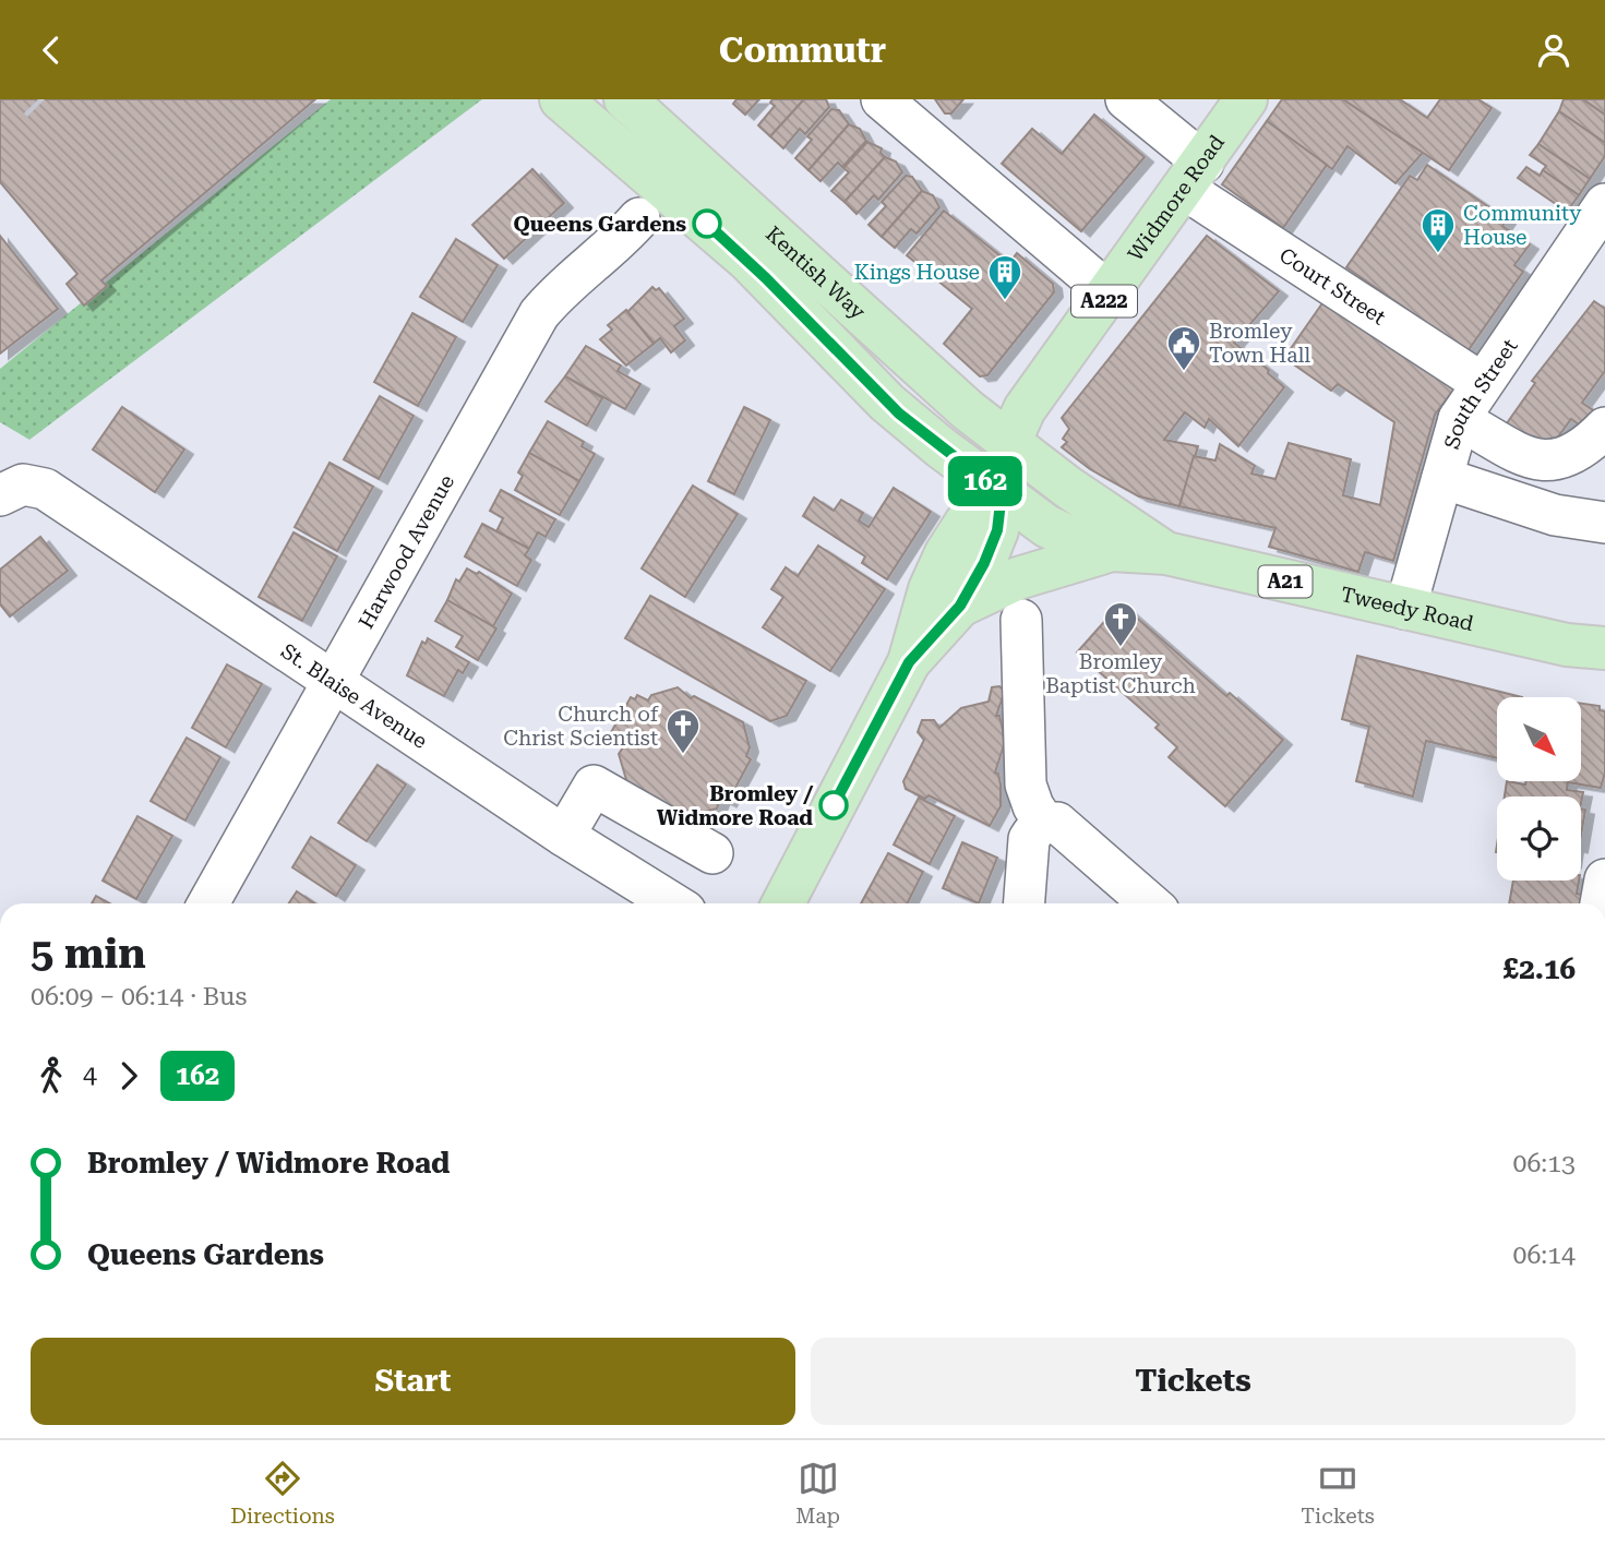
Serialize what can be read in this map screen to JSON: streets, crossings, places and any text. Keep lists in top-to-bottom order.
{
  "streets": {
    "main road": [
      "Widmore Road",
      "Kentish Way",
      "A222",
      "A21",
      "Tweedy Road"
    ],
    "street": [
      "Court Street",
      "South Street",
      "Harwood Avenue",
      "St. Blaise Avenue"
    ]
  },
  "crossings": [
    ["Widmore Road", "Kentish Way"],
    ["Widmore Road", "Court Street"],
    ["Widmore Road", "Tweedy Road"],
    ["Kentish Way", "Tweedy Road"],
    ["Court Street", "South Street"],
    ["South Street", "Tweedy Road"],
    ["Harwood Avenue", "St. Blaise Avenue"]
  ],
  "places": {
    "other": ["Queens Gardens", "Bromley / Widmore Road"],
    "building": ["Community House", "Kings House"],
    "public building": ["Bromley Town Hall"],
    "church": ["Bromley Baptist Church", "Church of Christ Scientist"]
  },
  "lines": ["bus line 162"],
  "north": "bottom right",
  "page": {
    "header": "Commutr",
    "on_map": "162",
    "heading": ["5 min", "06:09 – 06:14 · Bus", "£2.16"],
    "legs": ["4", "162"],
    "list": [
      {
        "name": "Bromley / Widmore Road",
        "value": "06:13"
      },
      {
        "name": "Queens Gardens",
        "value": "06:14"
      }
    ],
    "buttons": ["Start", "Tickets"],
    "tabs": ["Directions", "Map", "Tickets"]
  }
}
